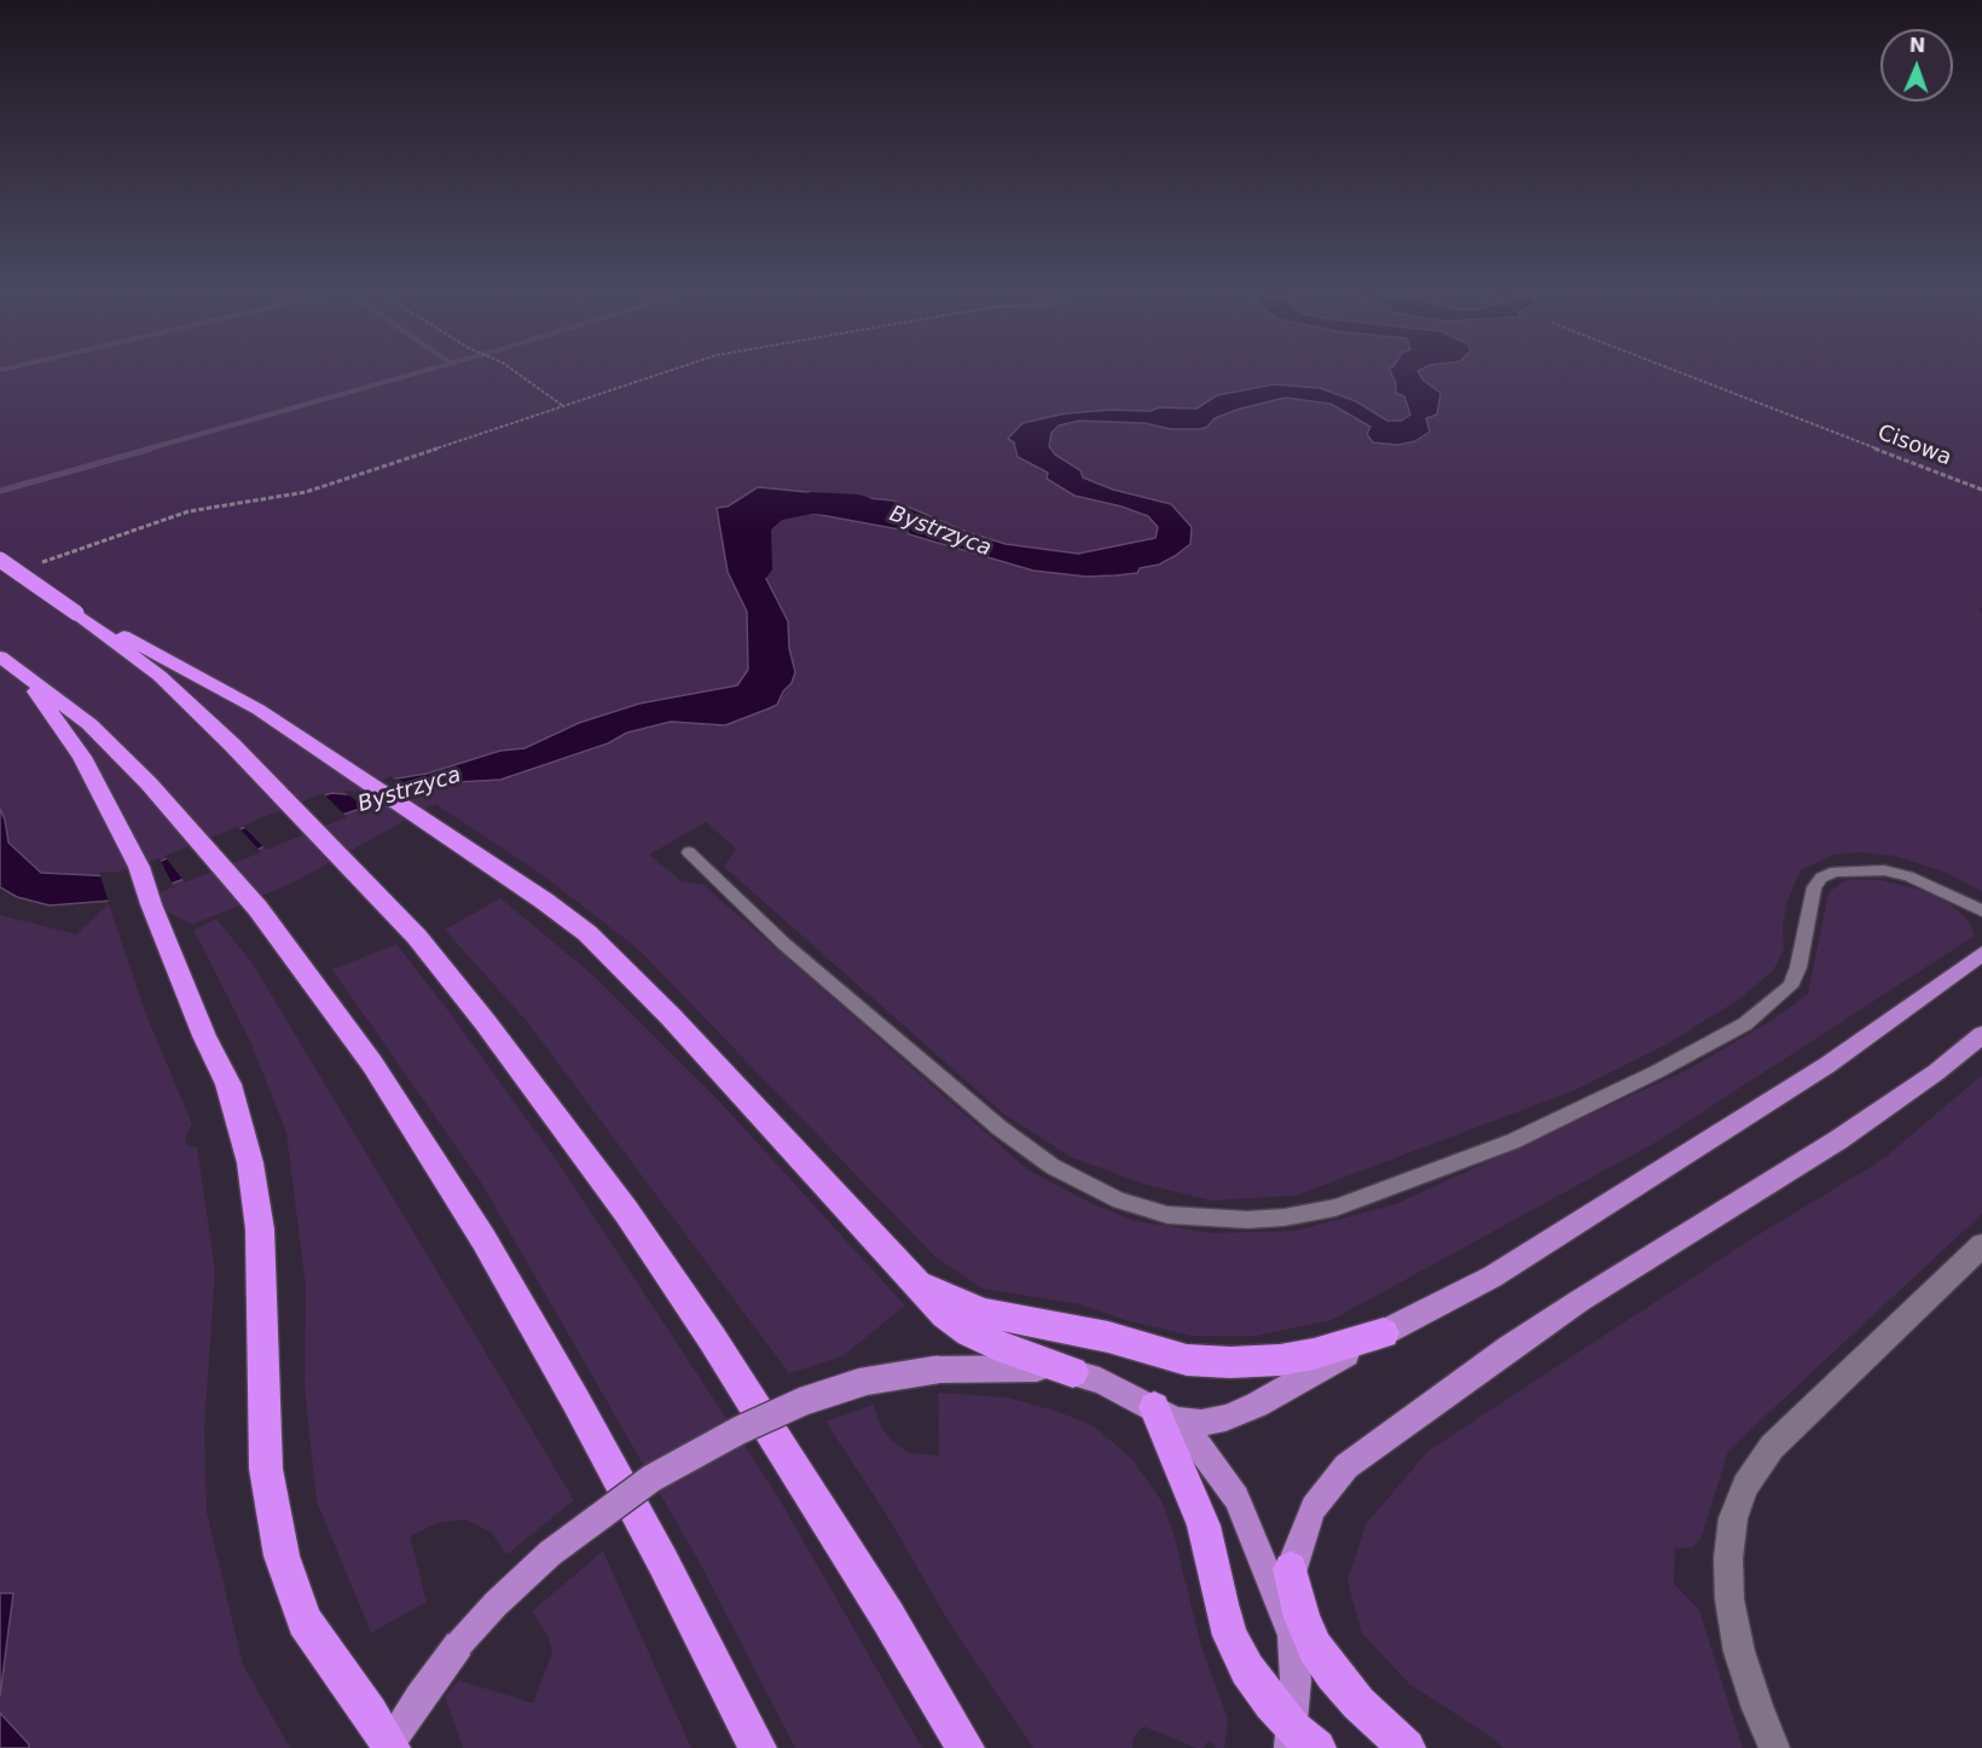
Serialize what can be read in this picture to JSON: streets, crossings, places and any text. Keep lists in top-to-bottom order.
{
  "streets": {
    "path": ["Cisowa"]
  },
  "water": ["Bystrzyca"],
  "north": "top"
}
